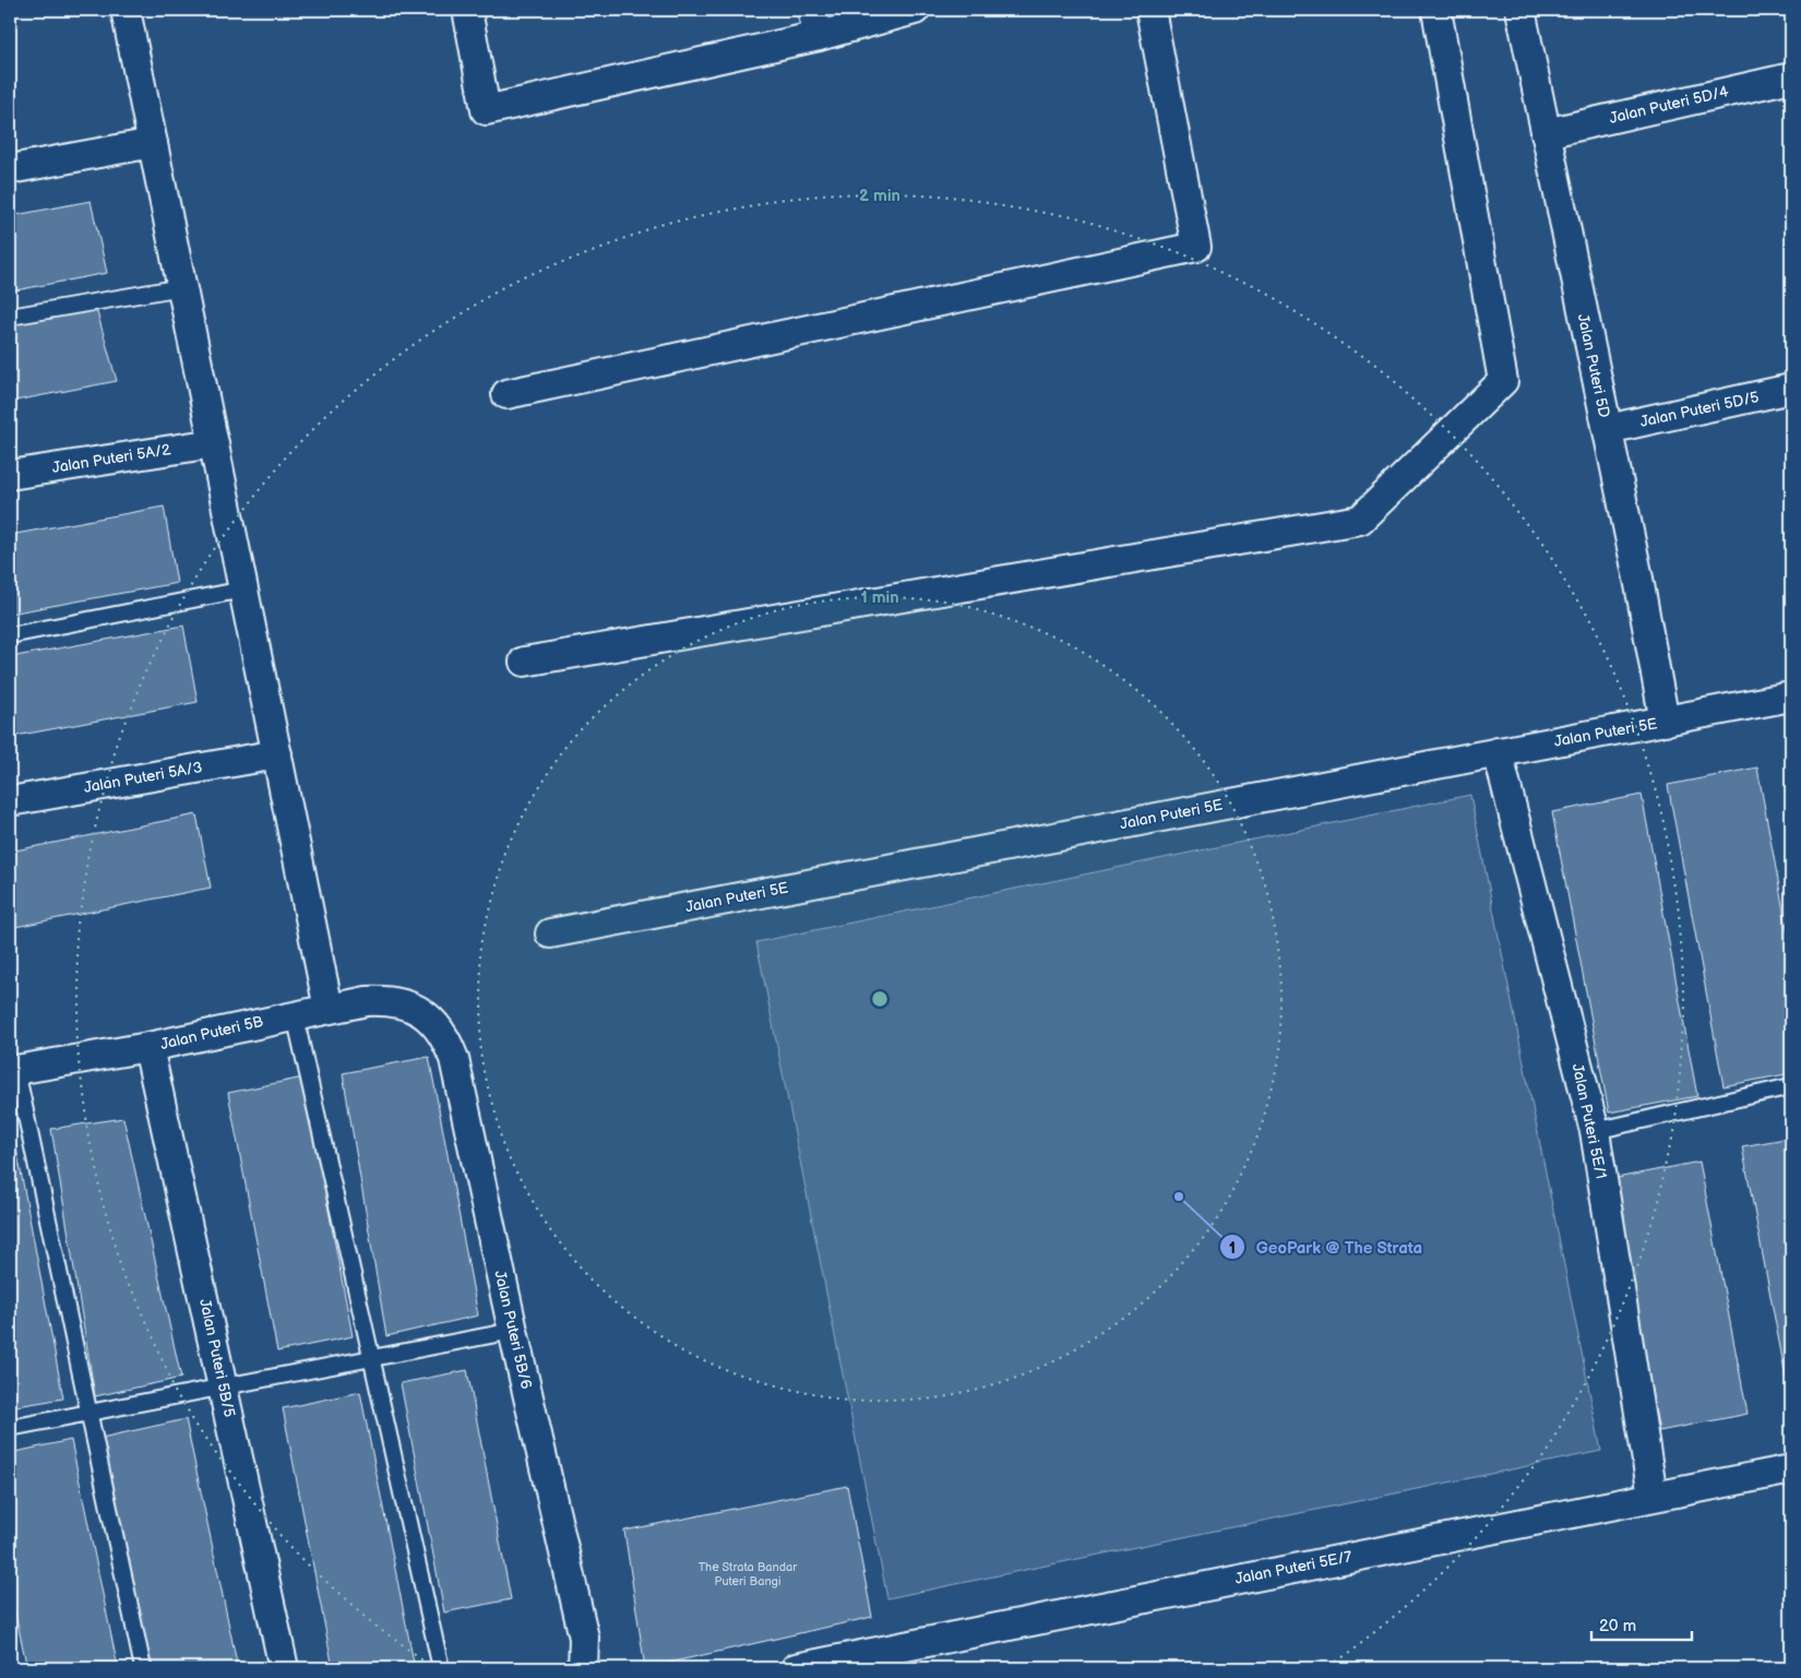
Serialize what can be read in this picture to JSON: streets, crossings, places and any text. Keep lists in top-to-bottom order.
{
  "streets": {
    "street": [
      "Jalan Puteri 5D/4",
      "Jalan Puteri 5D",
      "Jalan Puteri 5D/5",
      "Jalan Puteri 5A/2",
      "Jalan Puteri 5E",
      "Jalan Puteri 5A/3",
      "Jalan Puteri 5B",
      "Jalan Puteri 5E/1",
      "Jalan Puteri 5B/6",
      "Jalan Puteri 5B/5",
      "Jalan Puteri 5E/7"
    ]
  },
  "crossings": [
    ["Jalan Puteri 5D/4", "Jalan Puteri 5D"],
    ["Jalan Puteri 5D", "Jalan Puteri 5D/5"],
    ["Jalan Puteri 5D", "Jalan Puteri 5E"],
    ["Jalan Puteri 5E", "Jalan Puteri 5E/1"],
    ["Jalan Puteri 5B", "Jalan Puteri 5B/6"],
    ["Jalan Puteri 5B", "Jalan Puteri 5B/5"],
    ["Jalan Puteri 5E/1", "Jalan Puteri 5E/7"]
  ],
  "places": ["GeoPark @ The Strata"],
  "house_numbers": ["The Strata Bandar Puteri Bangi"],
  "scale_bar": "20 m",
  "rings": ["2 min", "1 min"]
}
